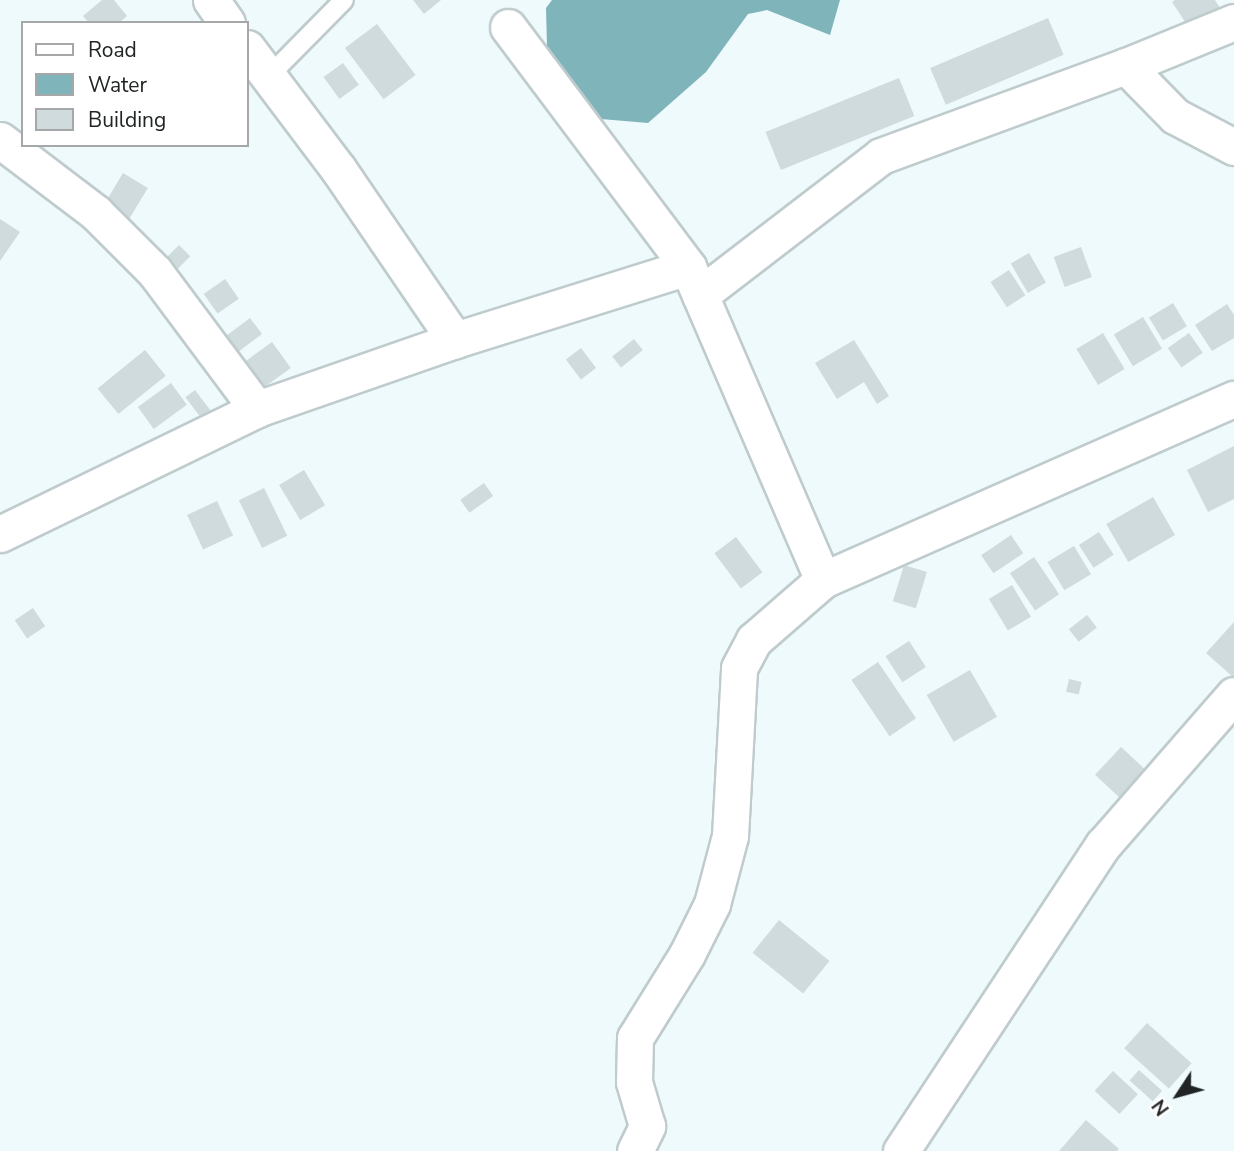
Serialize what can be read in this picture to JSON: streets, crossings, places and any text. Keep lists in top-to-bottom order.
{
  "legend": ["Road", "Water", "Building"],
  "north": "bottom left"
}
